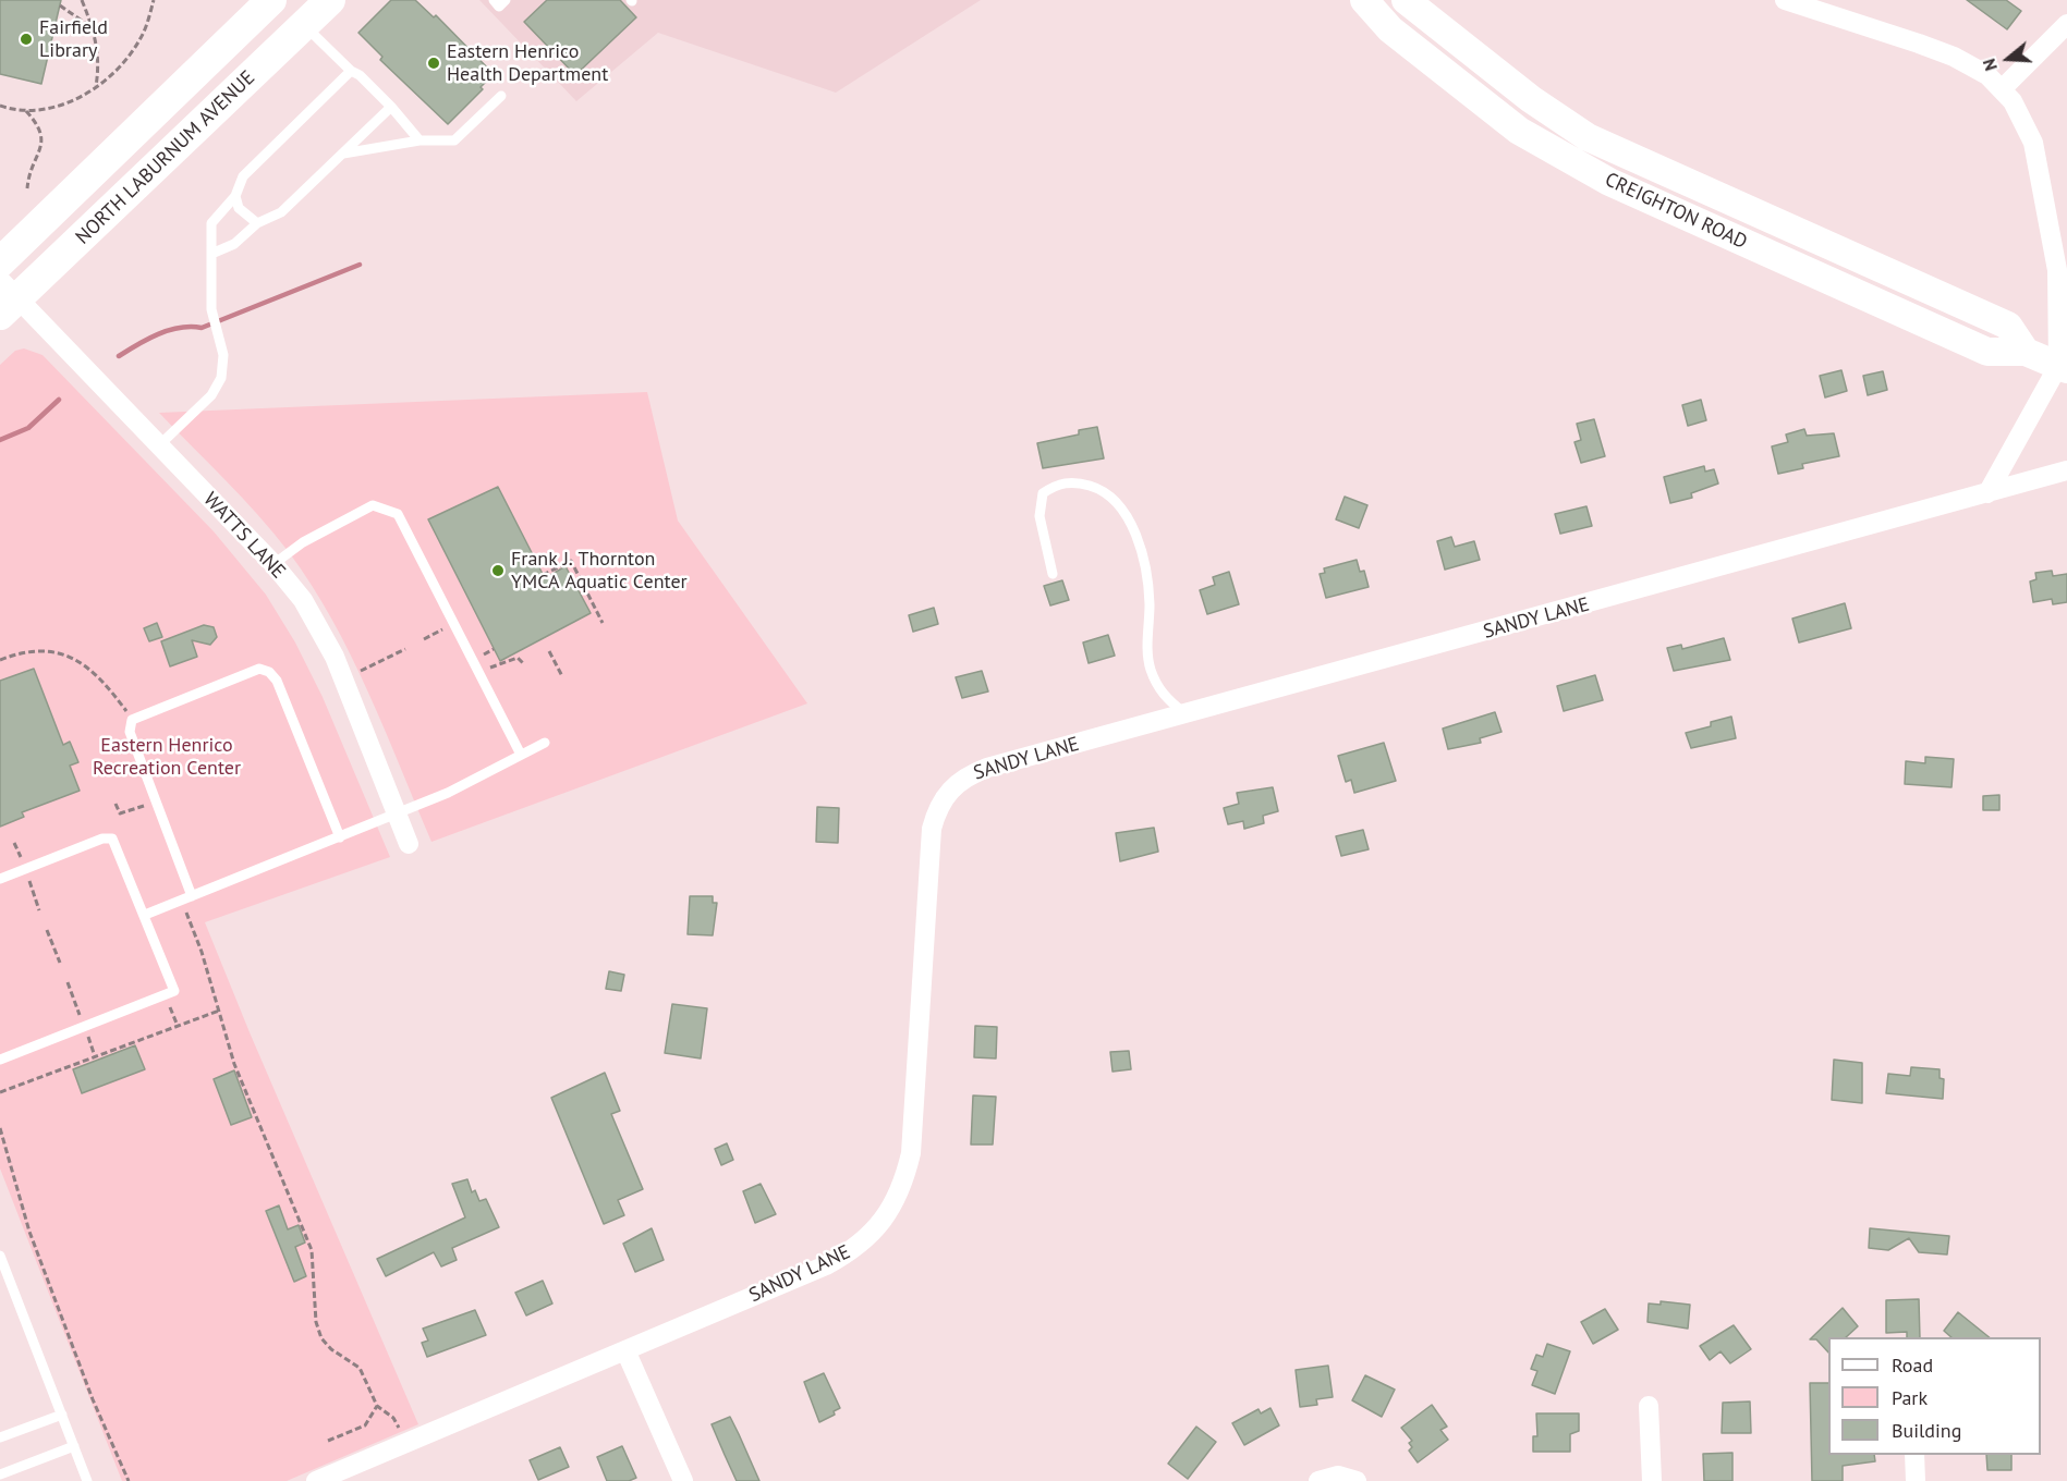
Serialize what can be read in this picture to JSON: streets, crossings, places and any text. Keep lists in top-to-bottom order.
{
  "streets": {
    "main road": ["NORTH LABURNUM AVENUE", "CREIGHTON ROAD"],
    "street": ["WATTS LANE", "SANDY LANE"]
  },
  "crossings": [
    ["NORTH LABURNUM AVENUE", "WATTS LANE"]
  ],
  "parks": ["Eastern Henrico Recreation Center"],
  "places": ["Fairfield Library", "Eastern Henrico Health Department", "Frank J. Thornton YMCA Aquatic Center"],
  "legend": ["Road", "Park", "Building"],
  "north": "left"
}
